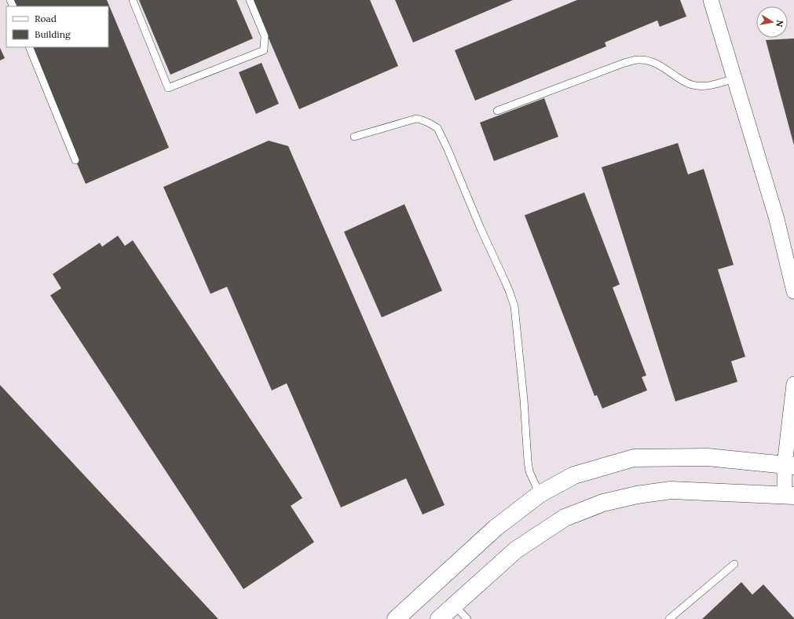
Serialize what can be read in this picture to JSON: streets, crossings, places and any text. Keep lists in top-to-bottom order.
{
  "legend": ["Road", "Building"],
  "north": "right"
}
